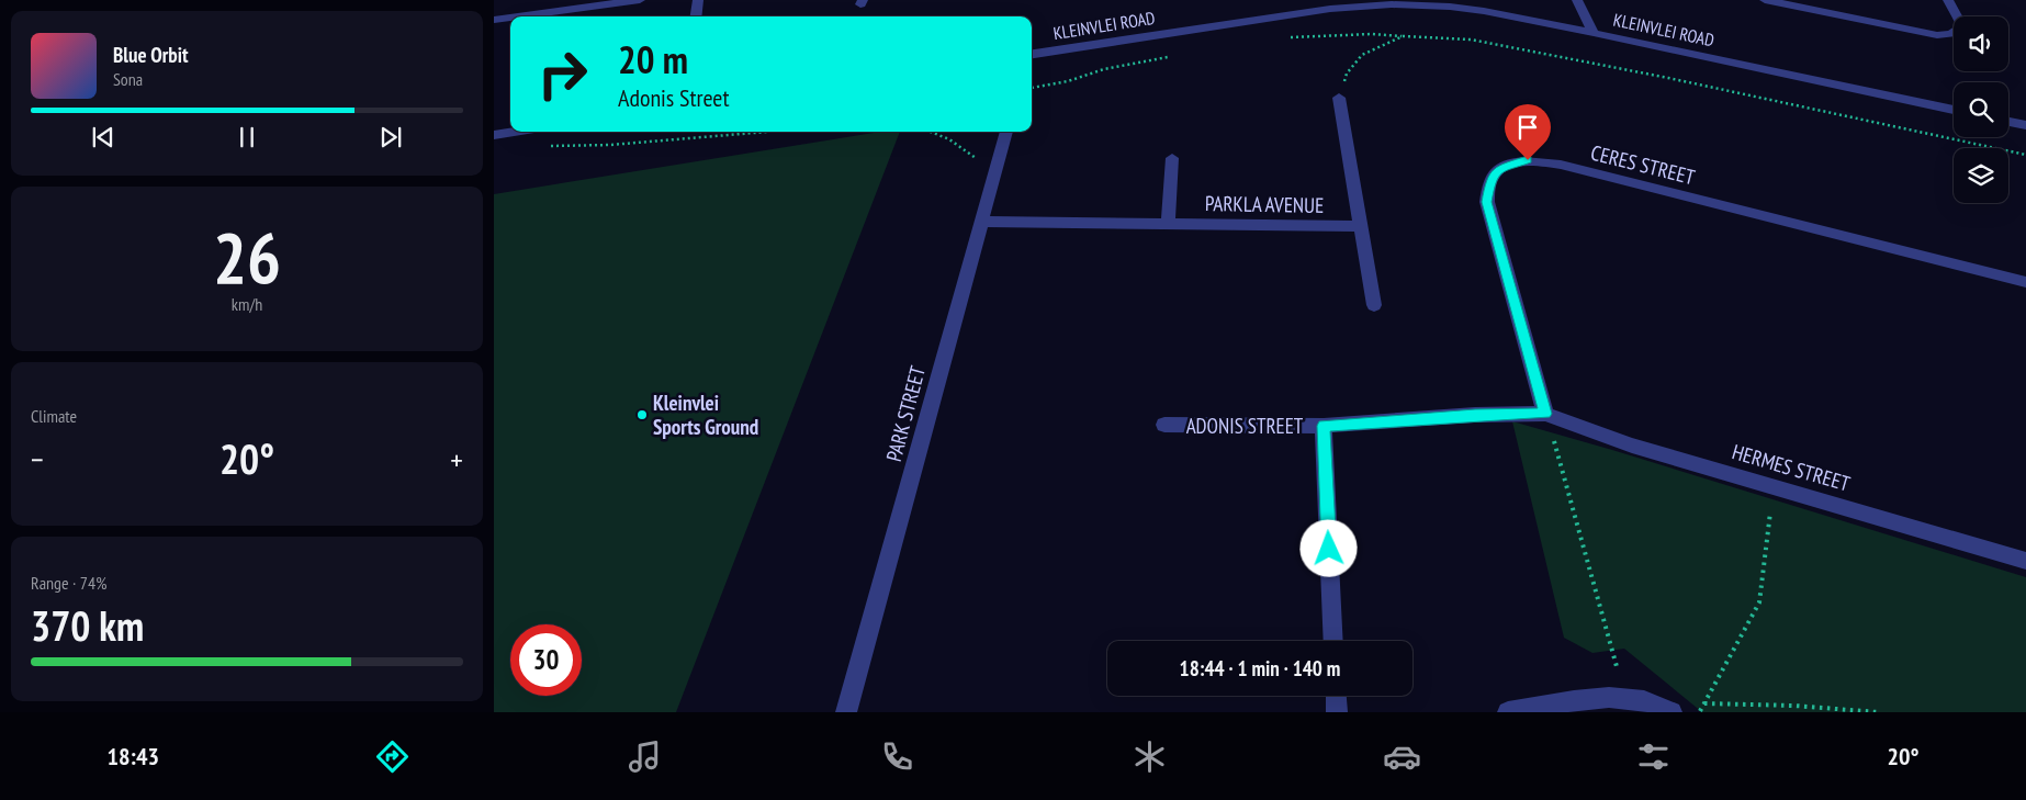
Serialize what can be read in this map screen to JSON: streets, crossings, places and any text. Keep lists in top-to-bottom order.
{
  "streets": {
    "street": [
      "KLEINVLEI ROAD",
      "CERES STREET",
      "PARKLA AVENUE",
      "PARK STREET",
      "ADONIS STREET",
      "HERMES STREET"
    ]
  },
  "crossings": [
    ["CERES STREET", "ADONIS STREET"],
    ["CERES STREET", "HERMES STREET"],
    ["PARKLA AVENUE", "PARK STREET"],
    ["ADONIS STREET", "HERMES STREET"]
  ],
  "places": ["Kleinvlei Sports Ground"],
  "page": {
    "turn": ["20 m", "Adonis Street"],
    "song": ["Blue Orbit", "Sona"],
    "tile": [
      ["26", "km/h"],
      "Climate",
      ["Range · 74%", "370 km"]
    ],
    "heat": ["−", "20°", "+"],
    "limit": "30",
    "trip": "18:44 · 1 min · 140 m",
    "tabs": ["18:43", "20°"]
  }
}
